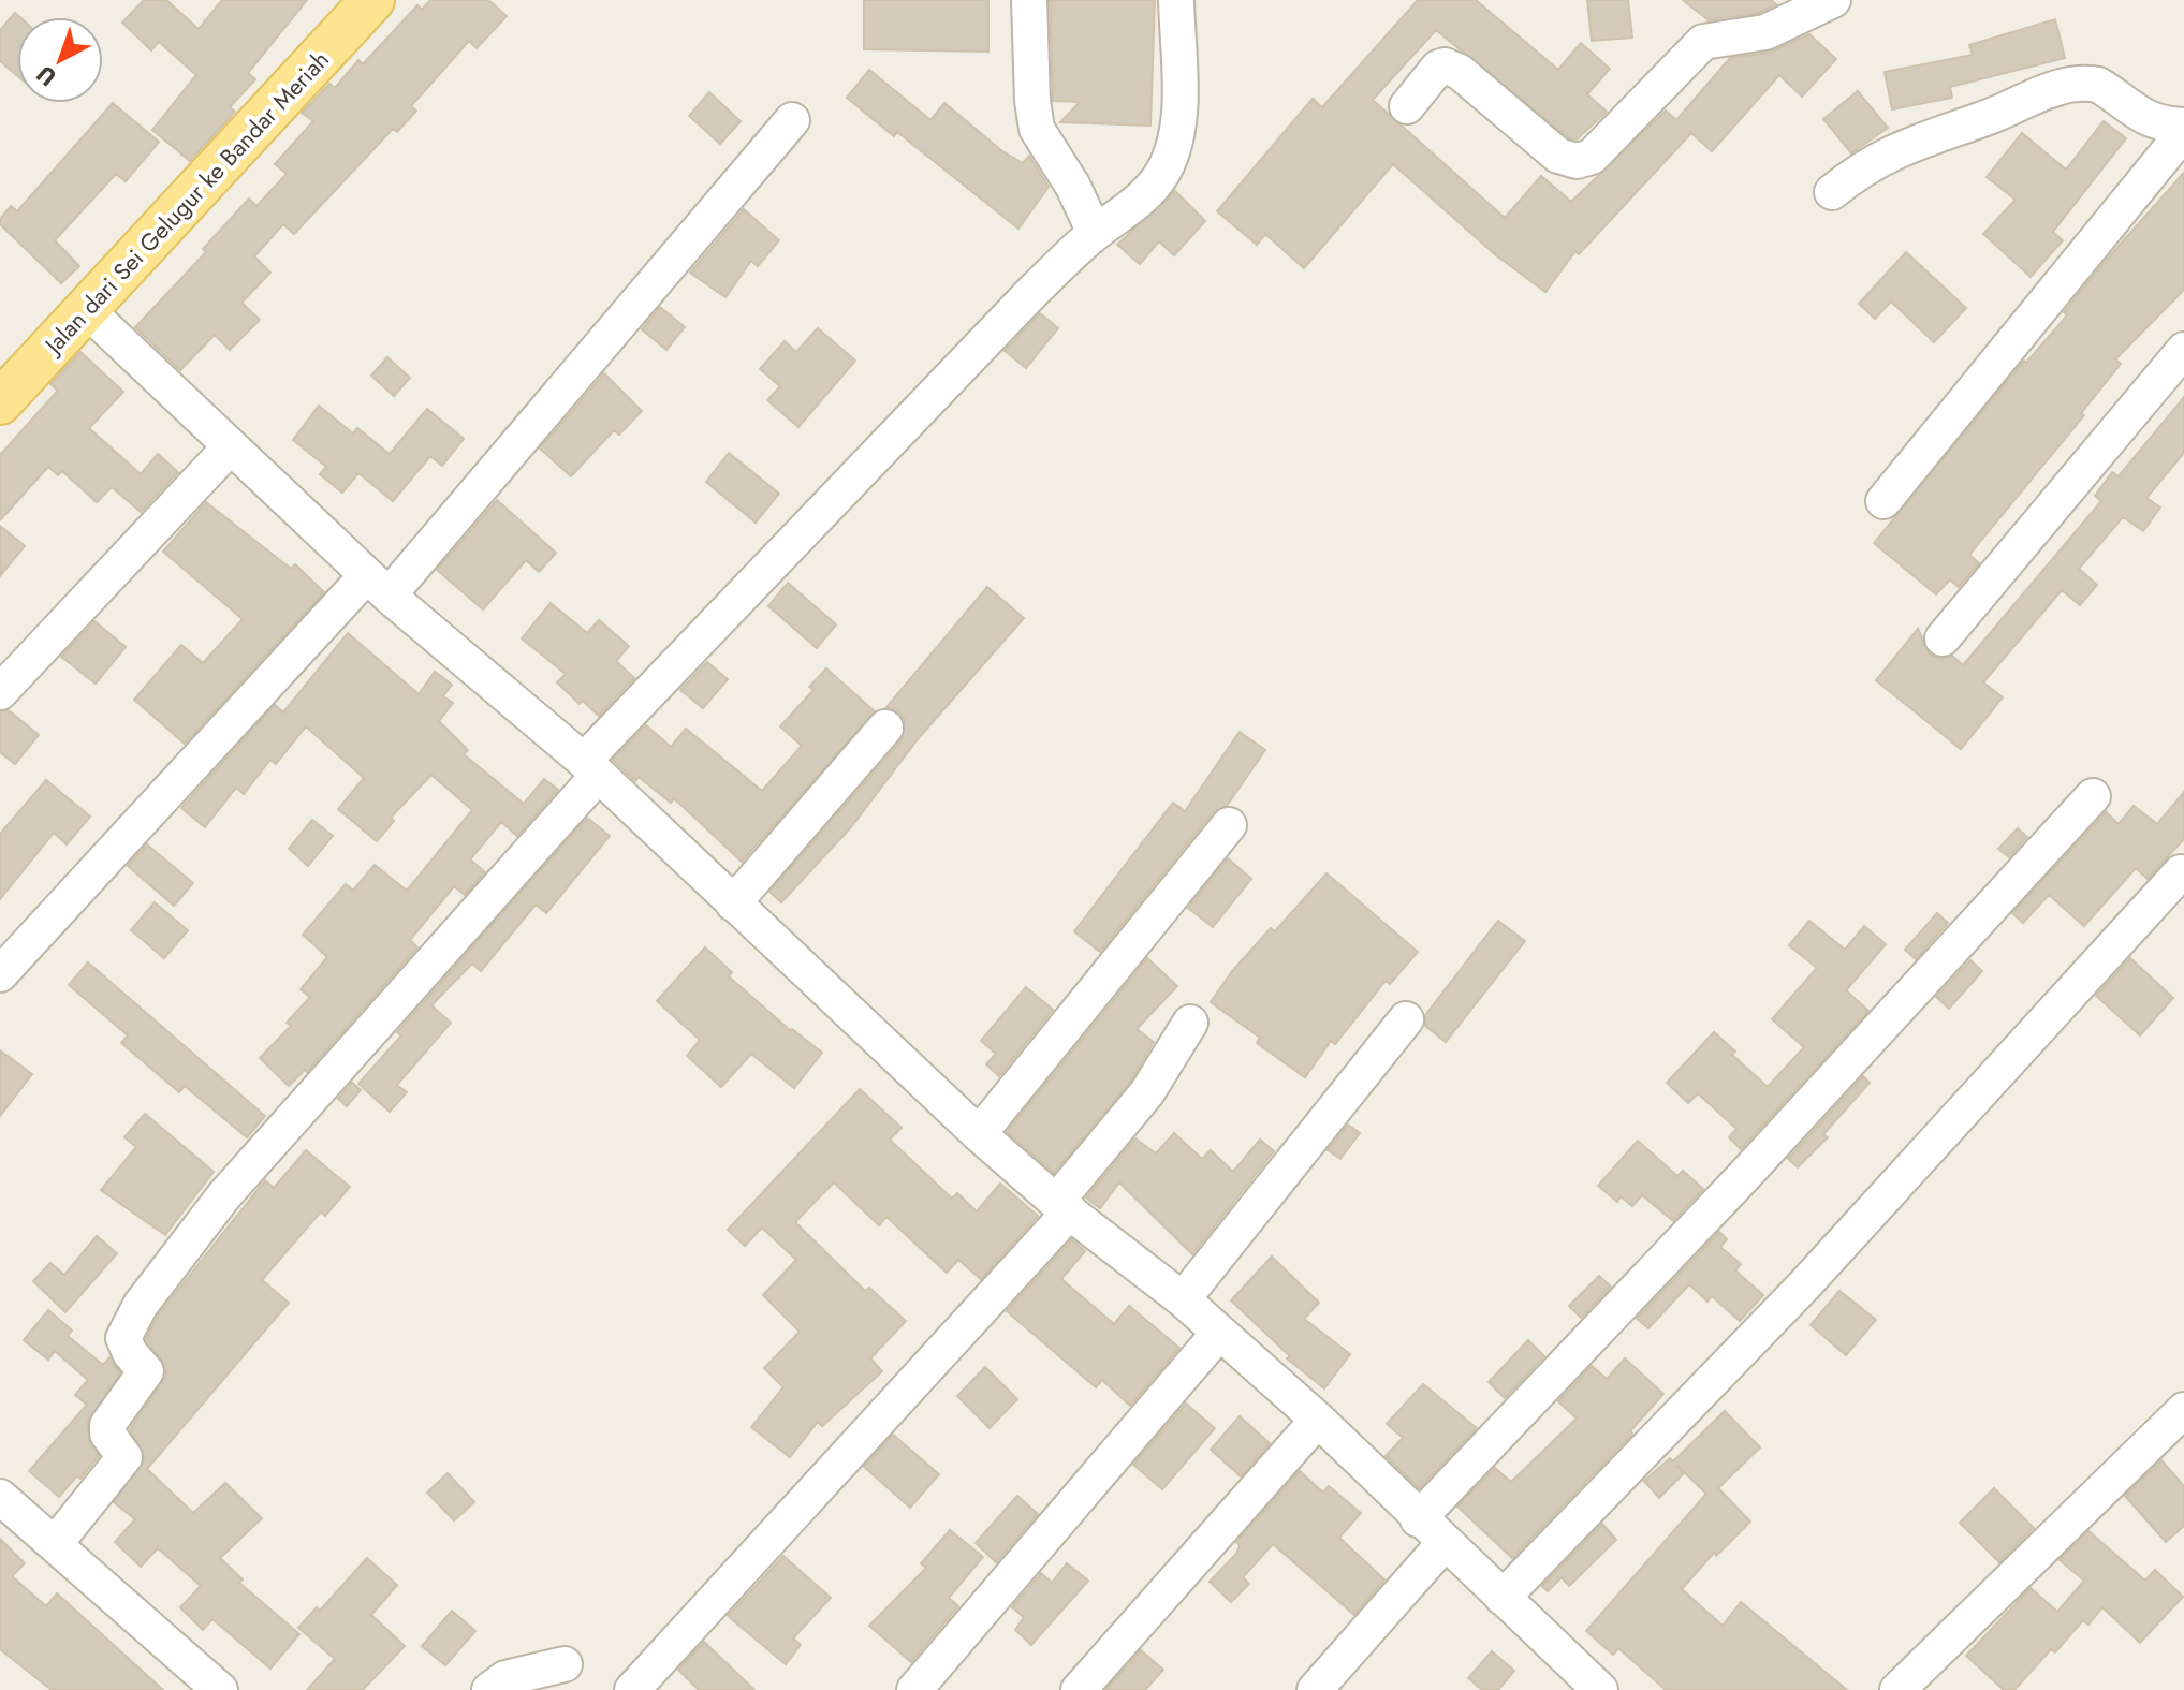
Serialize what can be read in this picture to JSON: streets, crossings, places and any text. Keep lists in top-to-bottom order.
{
  "streets": {
    "main road": ["Jalan dari Sei Gelugur ke Bandar Meriah"]
  },
  "north": "bottom left"
}
